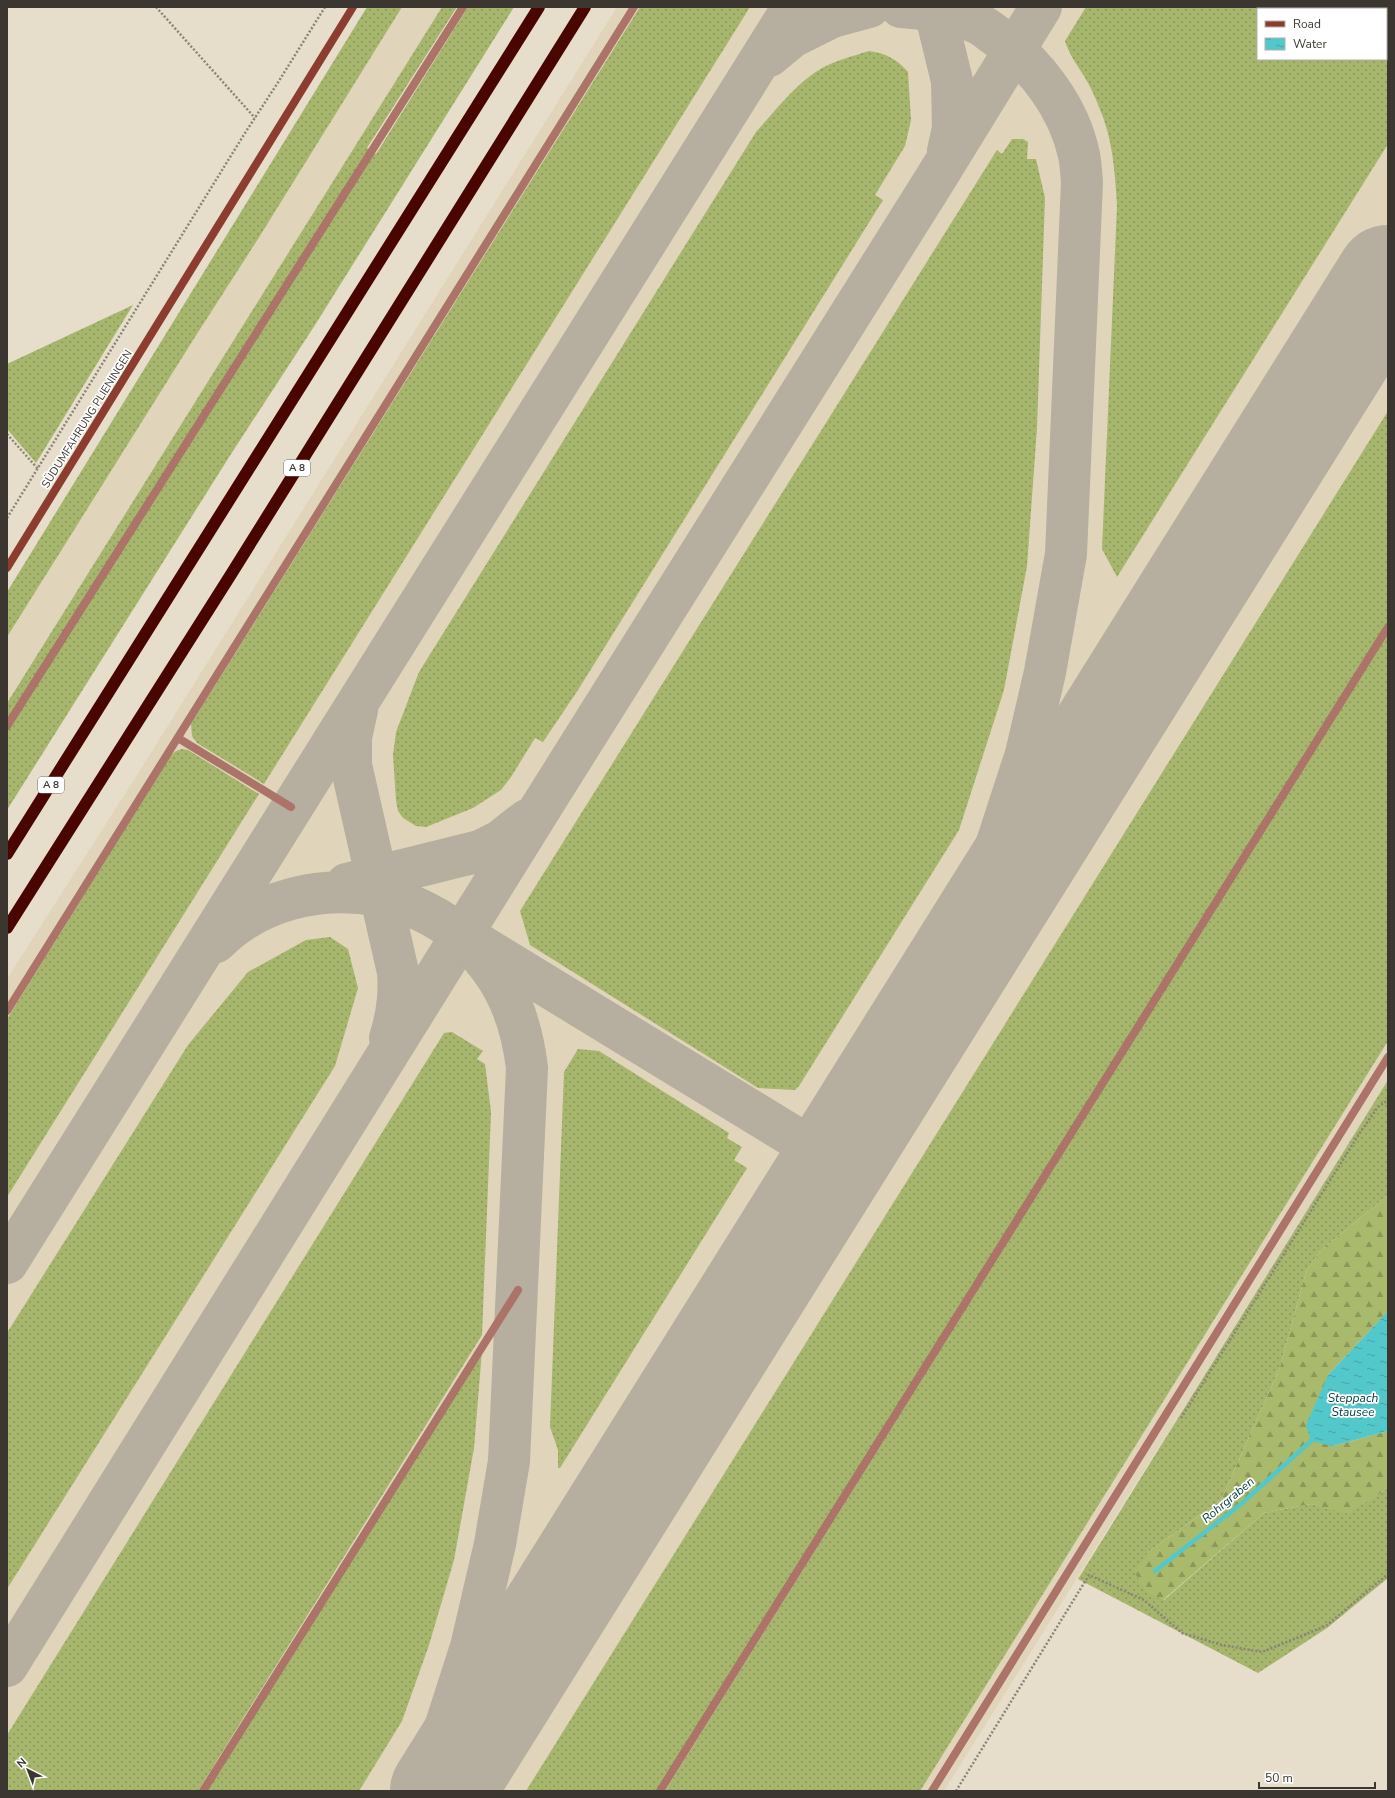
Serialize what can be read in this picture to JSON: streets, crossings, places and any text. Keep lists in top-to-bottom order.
{
  "streets": {
    "highway": ["A 8"],
    "main road": ["SÜDUMFAHRUNG PLIENINGEN"]
  },
  "water": ["Steppach Stausee", "Rohrgraben"],
  "legend": ["Road", "Water"],
  "scale_bar": "50 m",
  "north": "top left"
}
